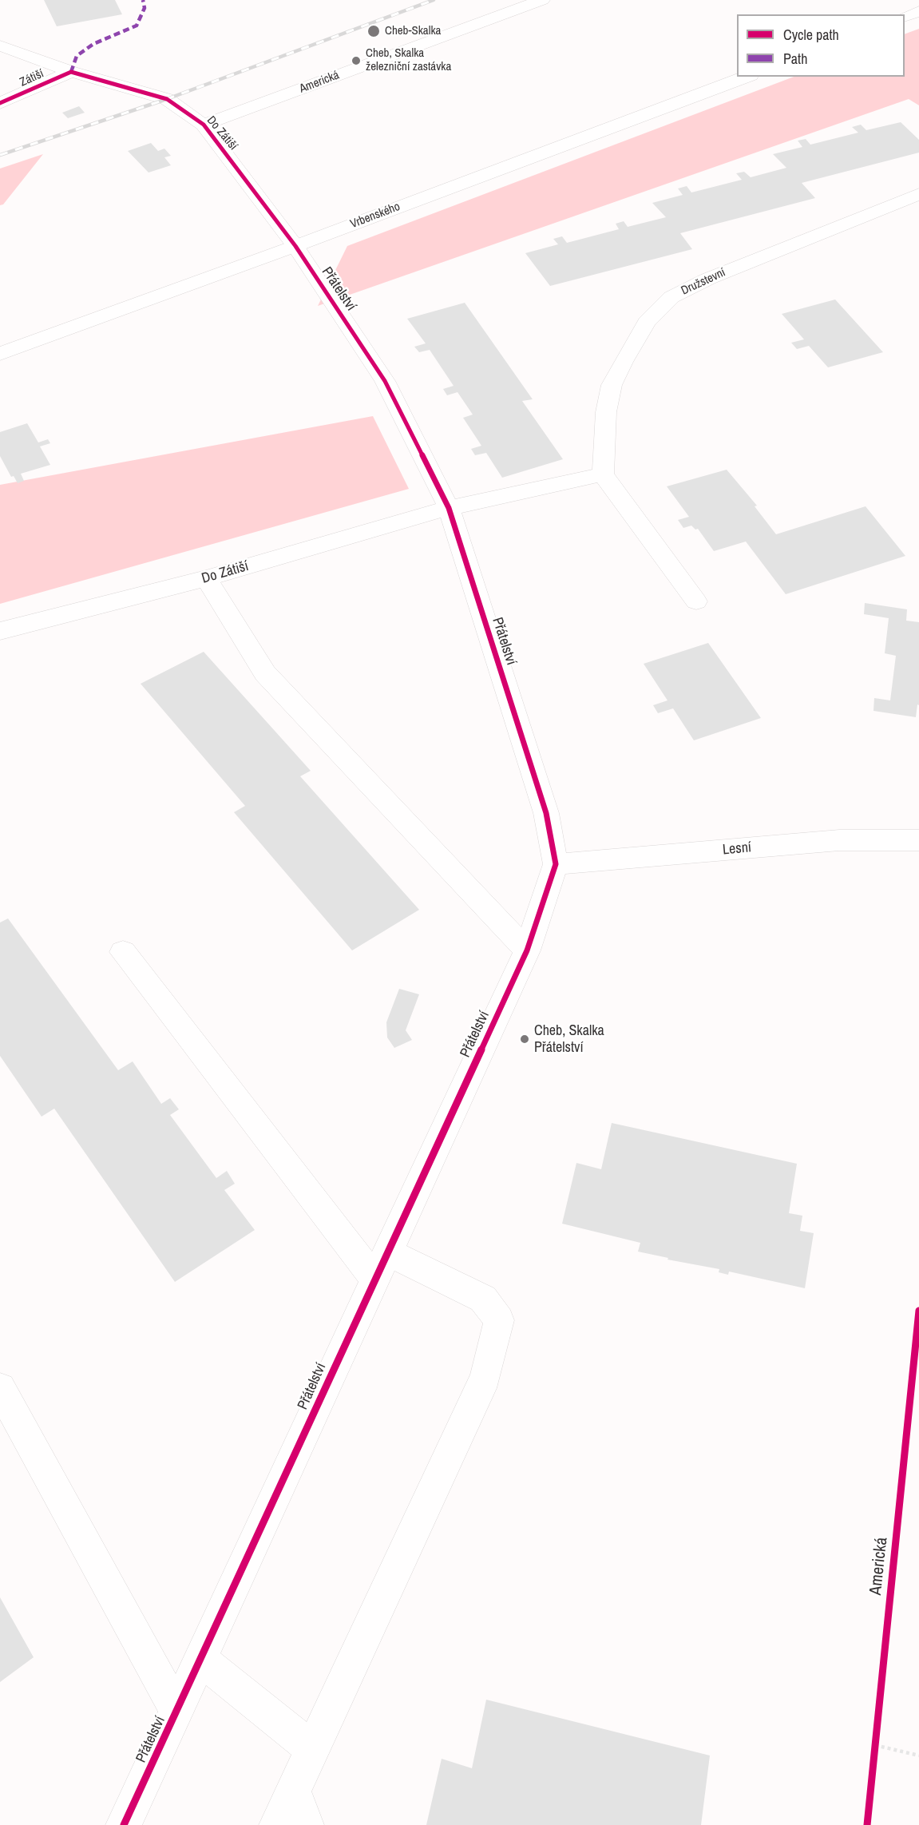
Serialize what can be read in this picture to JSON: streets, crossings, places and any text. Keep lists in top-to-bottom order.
{
  "streets": {
    "street": [
      "Zátiší",
      "Americká",
      "Do Zátiší",
      "Vrbenského",
      "Družstevní",
      "Přátelství",
      "Lesní"
    ]
  },
  "crossings": [
    ["Zátiší", "Do Zátiší"],
    ["Americká", "Do Zátiší"],
    ["Do Zátiší", "Vrbenského"],
    ["Do Zátiší", "Přátelství"],
    ["Vrbenského", "Přátelství"],
    ["Přátelství", "Lesní"]
  ],
  "places": ["Cheb-Skalka", "Cheb, Skalka železniční zastávka", "Cheb, Skalka Přátelství"],
  "legend": ["Cycle path", "Path"]
}
